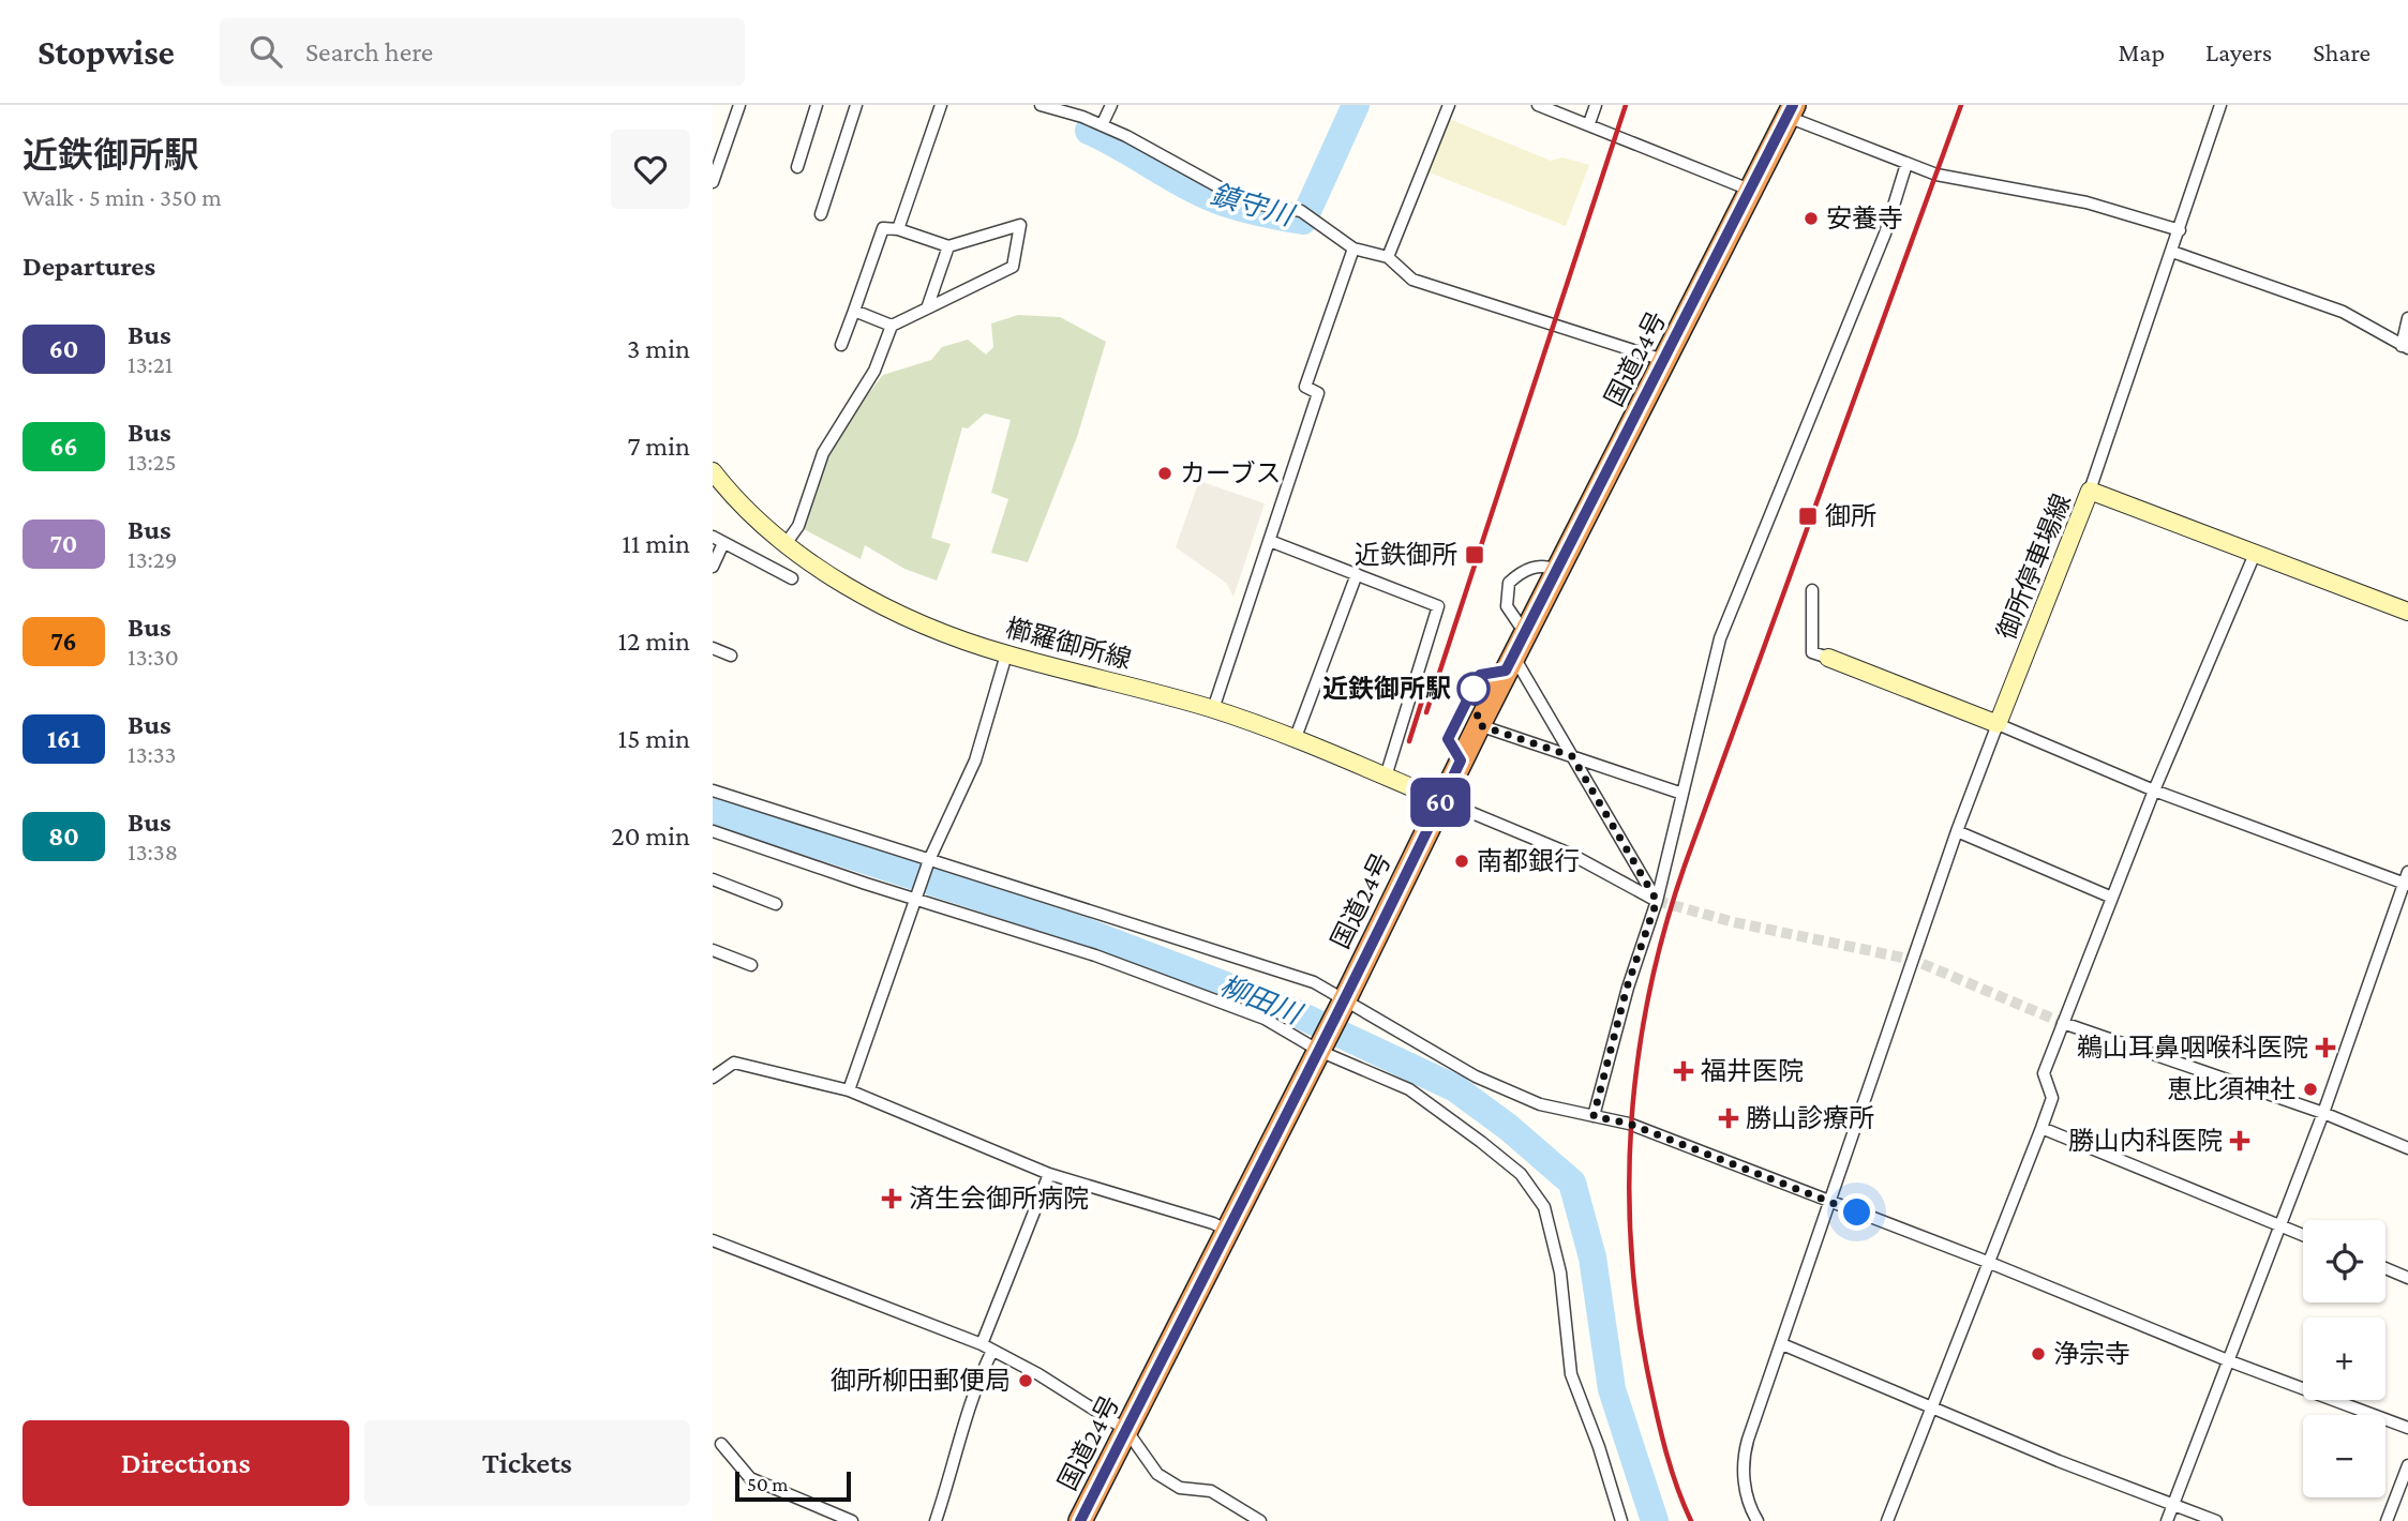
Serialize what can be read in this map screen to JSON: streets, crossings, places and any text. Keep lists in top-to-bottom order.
{
  "streets": {
    "highway": ["国道24号"],
    "main road": ["御所停車場線", "櫛羅御所線"]
  },
  "crossings": [
    ["国道24号", "櫛羅御所線"]
  ],
  "water": ["鎮守川", "柳田川"],
  "places": {
    "other": [
      "安養寺",
      "カーブス",
      "近鉄御所駅",
      "南都銀行",
      "恵比須神社",
      "浄宗寺",
      "御所柳田郵便局"
    ],
    "transit": ["御所", "近鉄御所"],
    "health": [
      "鵜山耳鼻咽喉科医院",
      "福井医院",
      "勝山診療所",
      "勝山内科医院",
      "済生会御所病院"
    ]
  },
  "lines": ["bus line 60"],
  "scale_bar": "50 m",
  "page": {
    "header": "Stopwise",
    "search": "Search here",
    "nav": ["Map", "Layers", "Share"],
    "heading": [
      ["近鉄御所駅", "Walk · 5 min · 350 m"],
      "Departures"
    ],
    "on_map": "60",
    "list": [
      {
        "mark": "60",
        "name": "Bus",
        "note": "13:21",
        "value": "3 min"
      },
      {
        "mark": "66",
        "name": "Bus",
        "note": "13:25",
        "value": "7 min"
      },
      {
        "mark": "70",
        "name": "Bus",
        "note": "13:29",
        "value": "11 min"
      },
      {
        "mark": "76",
        "name": "Bus",
        "note": "13:30",
        "value": "12 min"
      },
      {
        "mark": "161",
        "name": "Bus",
        "note": "13:33",
        "value": "15 min"
      },
      {
        "mark": "80",
        "name": "Bus",
        "note": "13:38",
        "value": "20 min"
      }
    ],
    "map_buttons": ["+", "−"],
    "buttons": ["Directions", "Tickets"],
    "scale": "50 m"
  }
}
